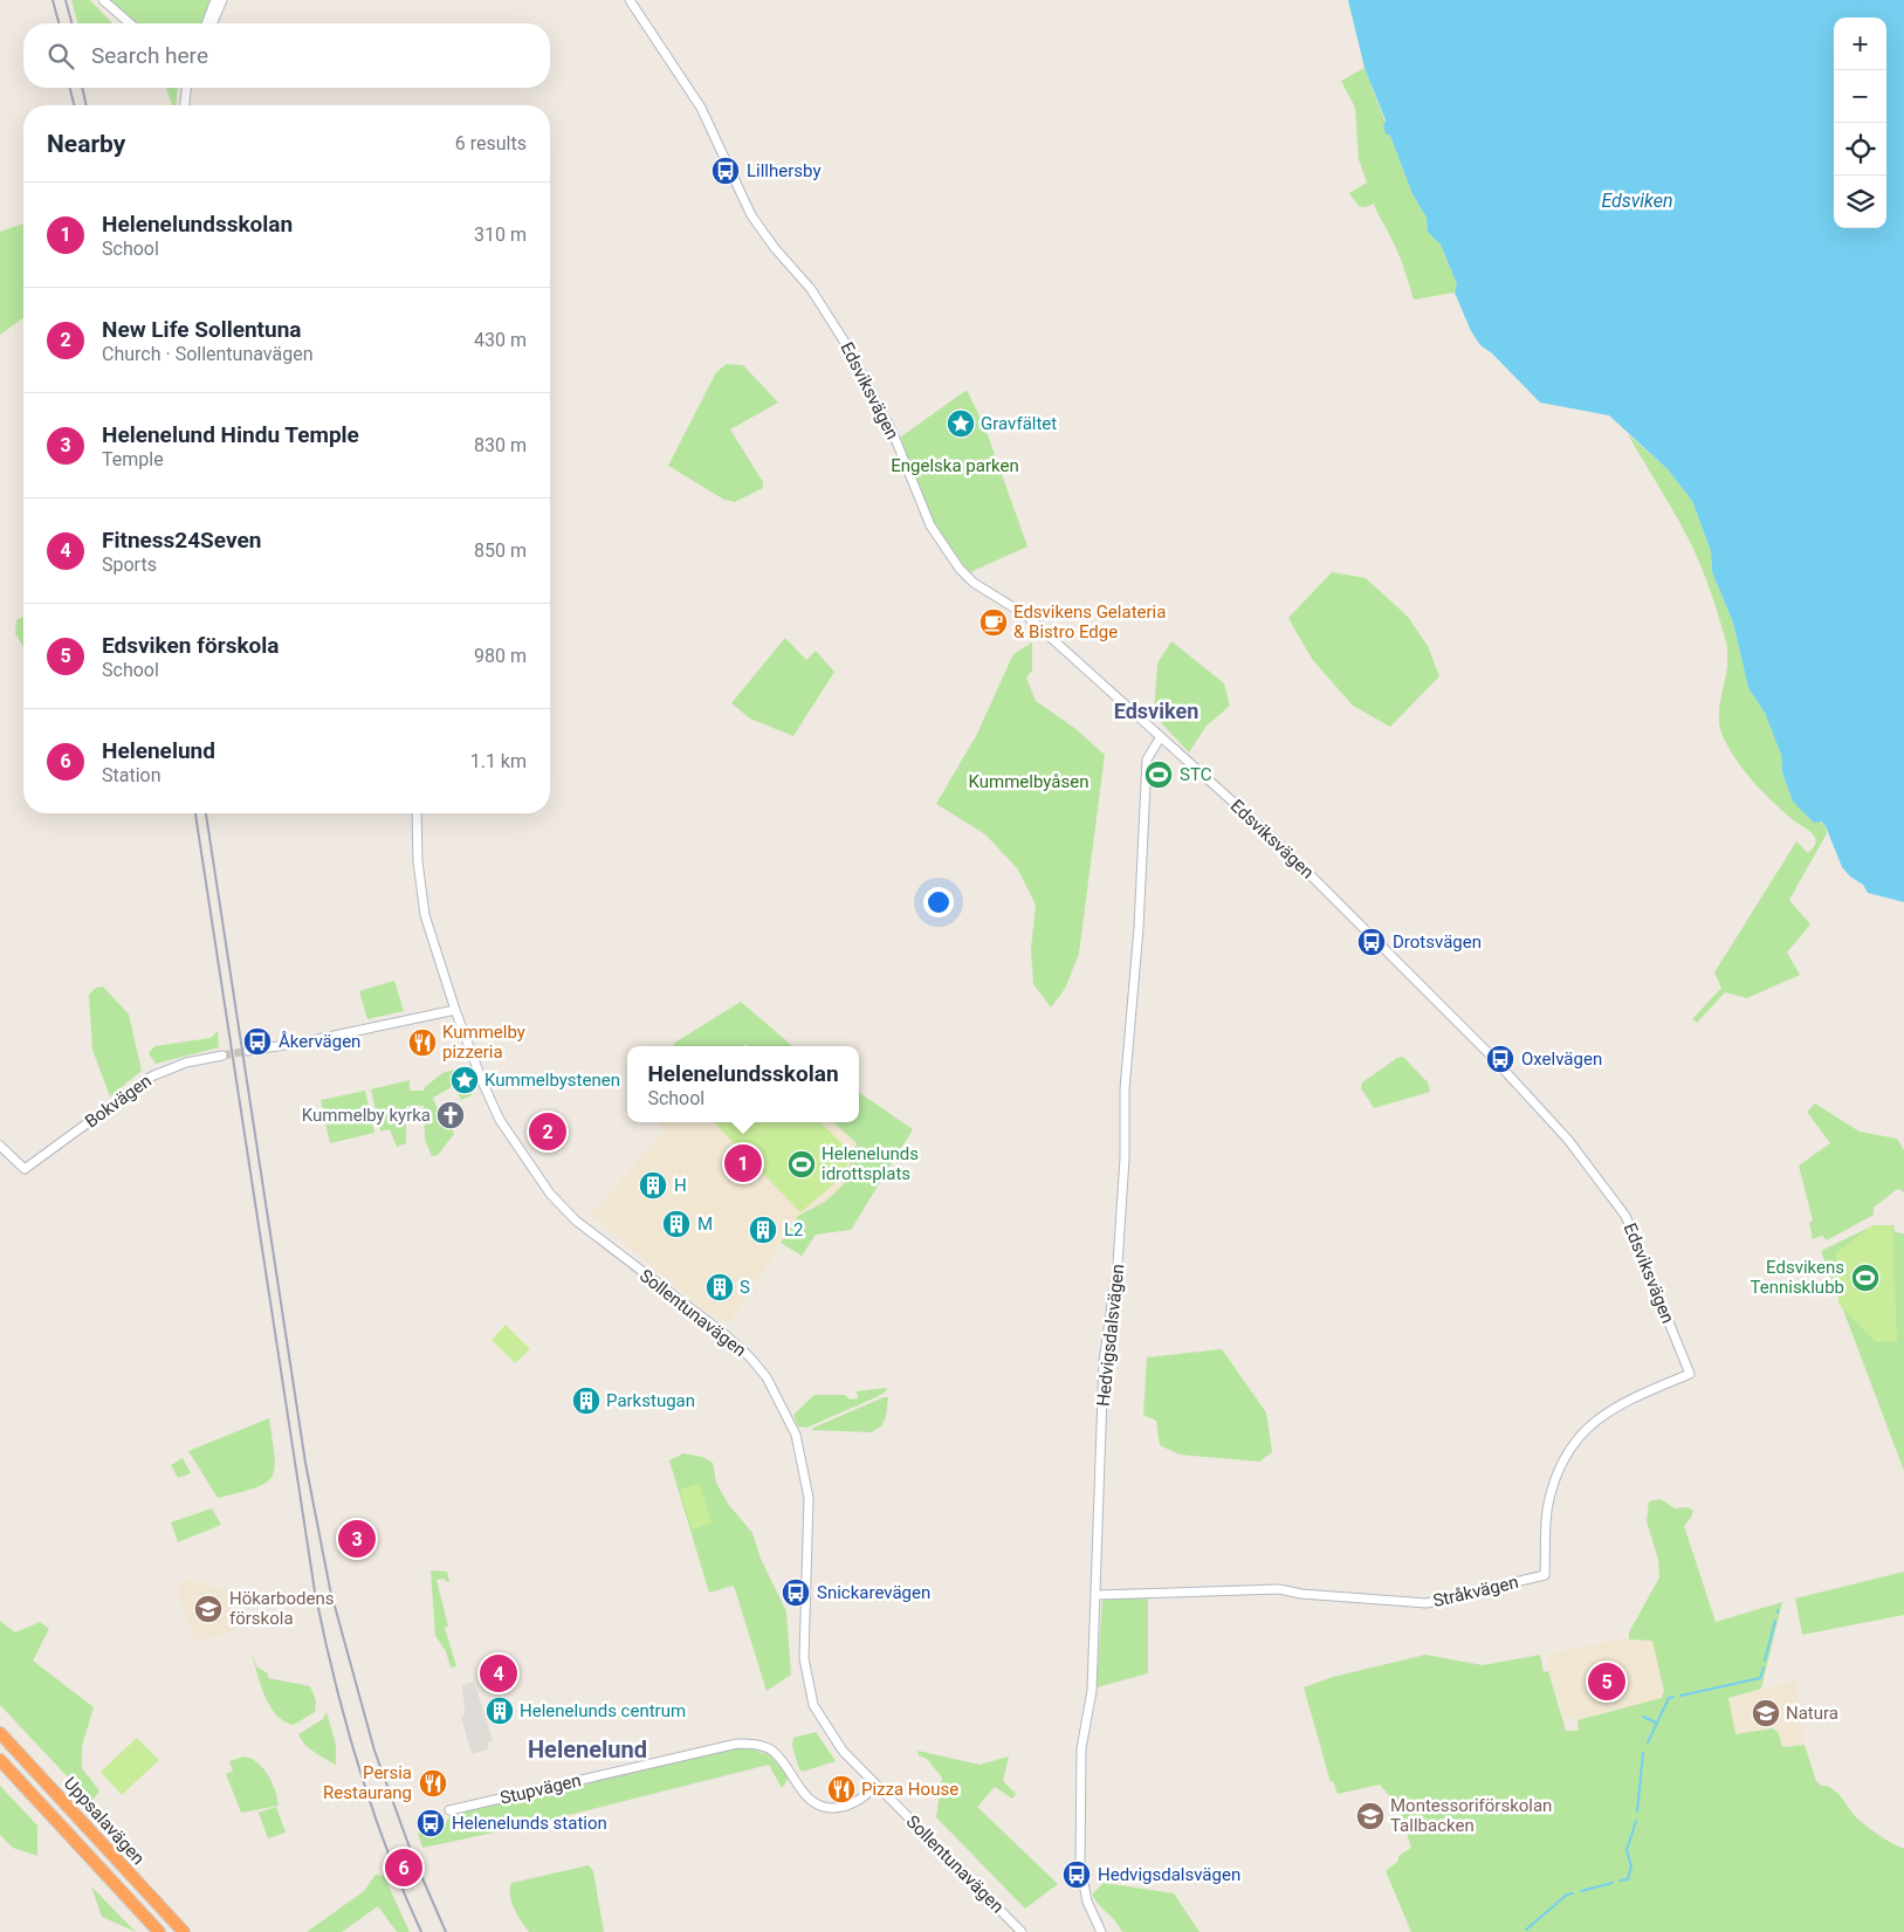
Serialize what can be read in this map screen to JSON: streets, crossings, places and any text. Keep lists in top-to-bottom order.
{
  "streets": {
    "highway": ["Uppsalavägen"],
    "street": [
      "Edsviksvägen",
      "Bokvägen",
      "Sollentunavägen",
      "Hedvigsdalsvägen",
      "Stråkvägen",
      "Stupvägen"
    ]
  },
  "crossings": [
    ["Edsviksvägen", "Hedvigsdalsvägen"],
    ["Edsviksvägen", "Stråkvägen"],
    ["Sollentunavägen", "Stupvägen"],
    ["Hedvigsdalsvägen", "Stråkvägen"]
  ],
  "districts": ["Edsviken", "Helenelund"],
  "water": ["Edsviken"],
  "parks": ["Engelska parken", "Kummelbyåsen"],
  "places": {
    "bus stop": [
      "Lillhersby",
      "Drotsvägen",
      "Åkervägen",
      "Oxelvägen",
      "Snickarevägen",
      "Helenelunds station",
      "Hedvigsdalsvägen"
    ],
    "place": ["Gravfältet", "Kummelbystenen"],
    "cafe": ["Edsvikens Gelateria & Bistro Edge"],
    "sports": ["STC", "Helenelunds idrottsplats", "Edsvikens Tennisklubb"],
    "restaurant": ["Kummelby pizzeria", "Persia Restaurang", "Pizza House"],
    "church": ["Kummelby kyrka"],
    "building": [
      "H",
      "M",
      "L2",
      "S",
      "Parkstugan",
      "Helenelunds centrum"
    ],
    "school or university": ["Hökarbodens förskola", "Natura", "Montessoriförskolan Tallbacken"]
  },
  "page": {
    "map_buttons": ["+", "−"],
    "search": "Search here",
    "heading": ["Nearby", "6 results"],
    "list": [
      {
        "mark": "1",
        "name": "Helenelundsskolan",
        "note": "School",
        "value": "310 m"
      },
      {
        "mark": "2",
        "name": "New Life Sollentuna",
        "note": "Church · Sollentunavägen",
        "value": "430 m"
      },
      {
        "mark": "3",
        "name": "Helenelund Hindu Temple",
        "note": "Temple",
        "value": "830 m"
      },
      {
        "mark": "4",
        "name": "Fitness24Seven",
        "note": "Sports",
        "value": "850 m"
      },
      {
        "mark": "5",
        "name": "Edsviken förskola",
        "note": "School",
        "value": "980 m"
      },
      {
        "mark": "6",
        "name": "Helenelund",
        "note": "Station",
        "value": "1.1 km"
      }
    ],
    "popup": ["Helenelundsskolan", "School"],
    "pins": [
      "2",
      "1",
      "3",
      "4",
      "5",
      "6"
    ]
  }
}
